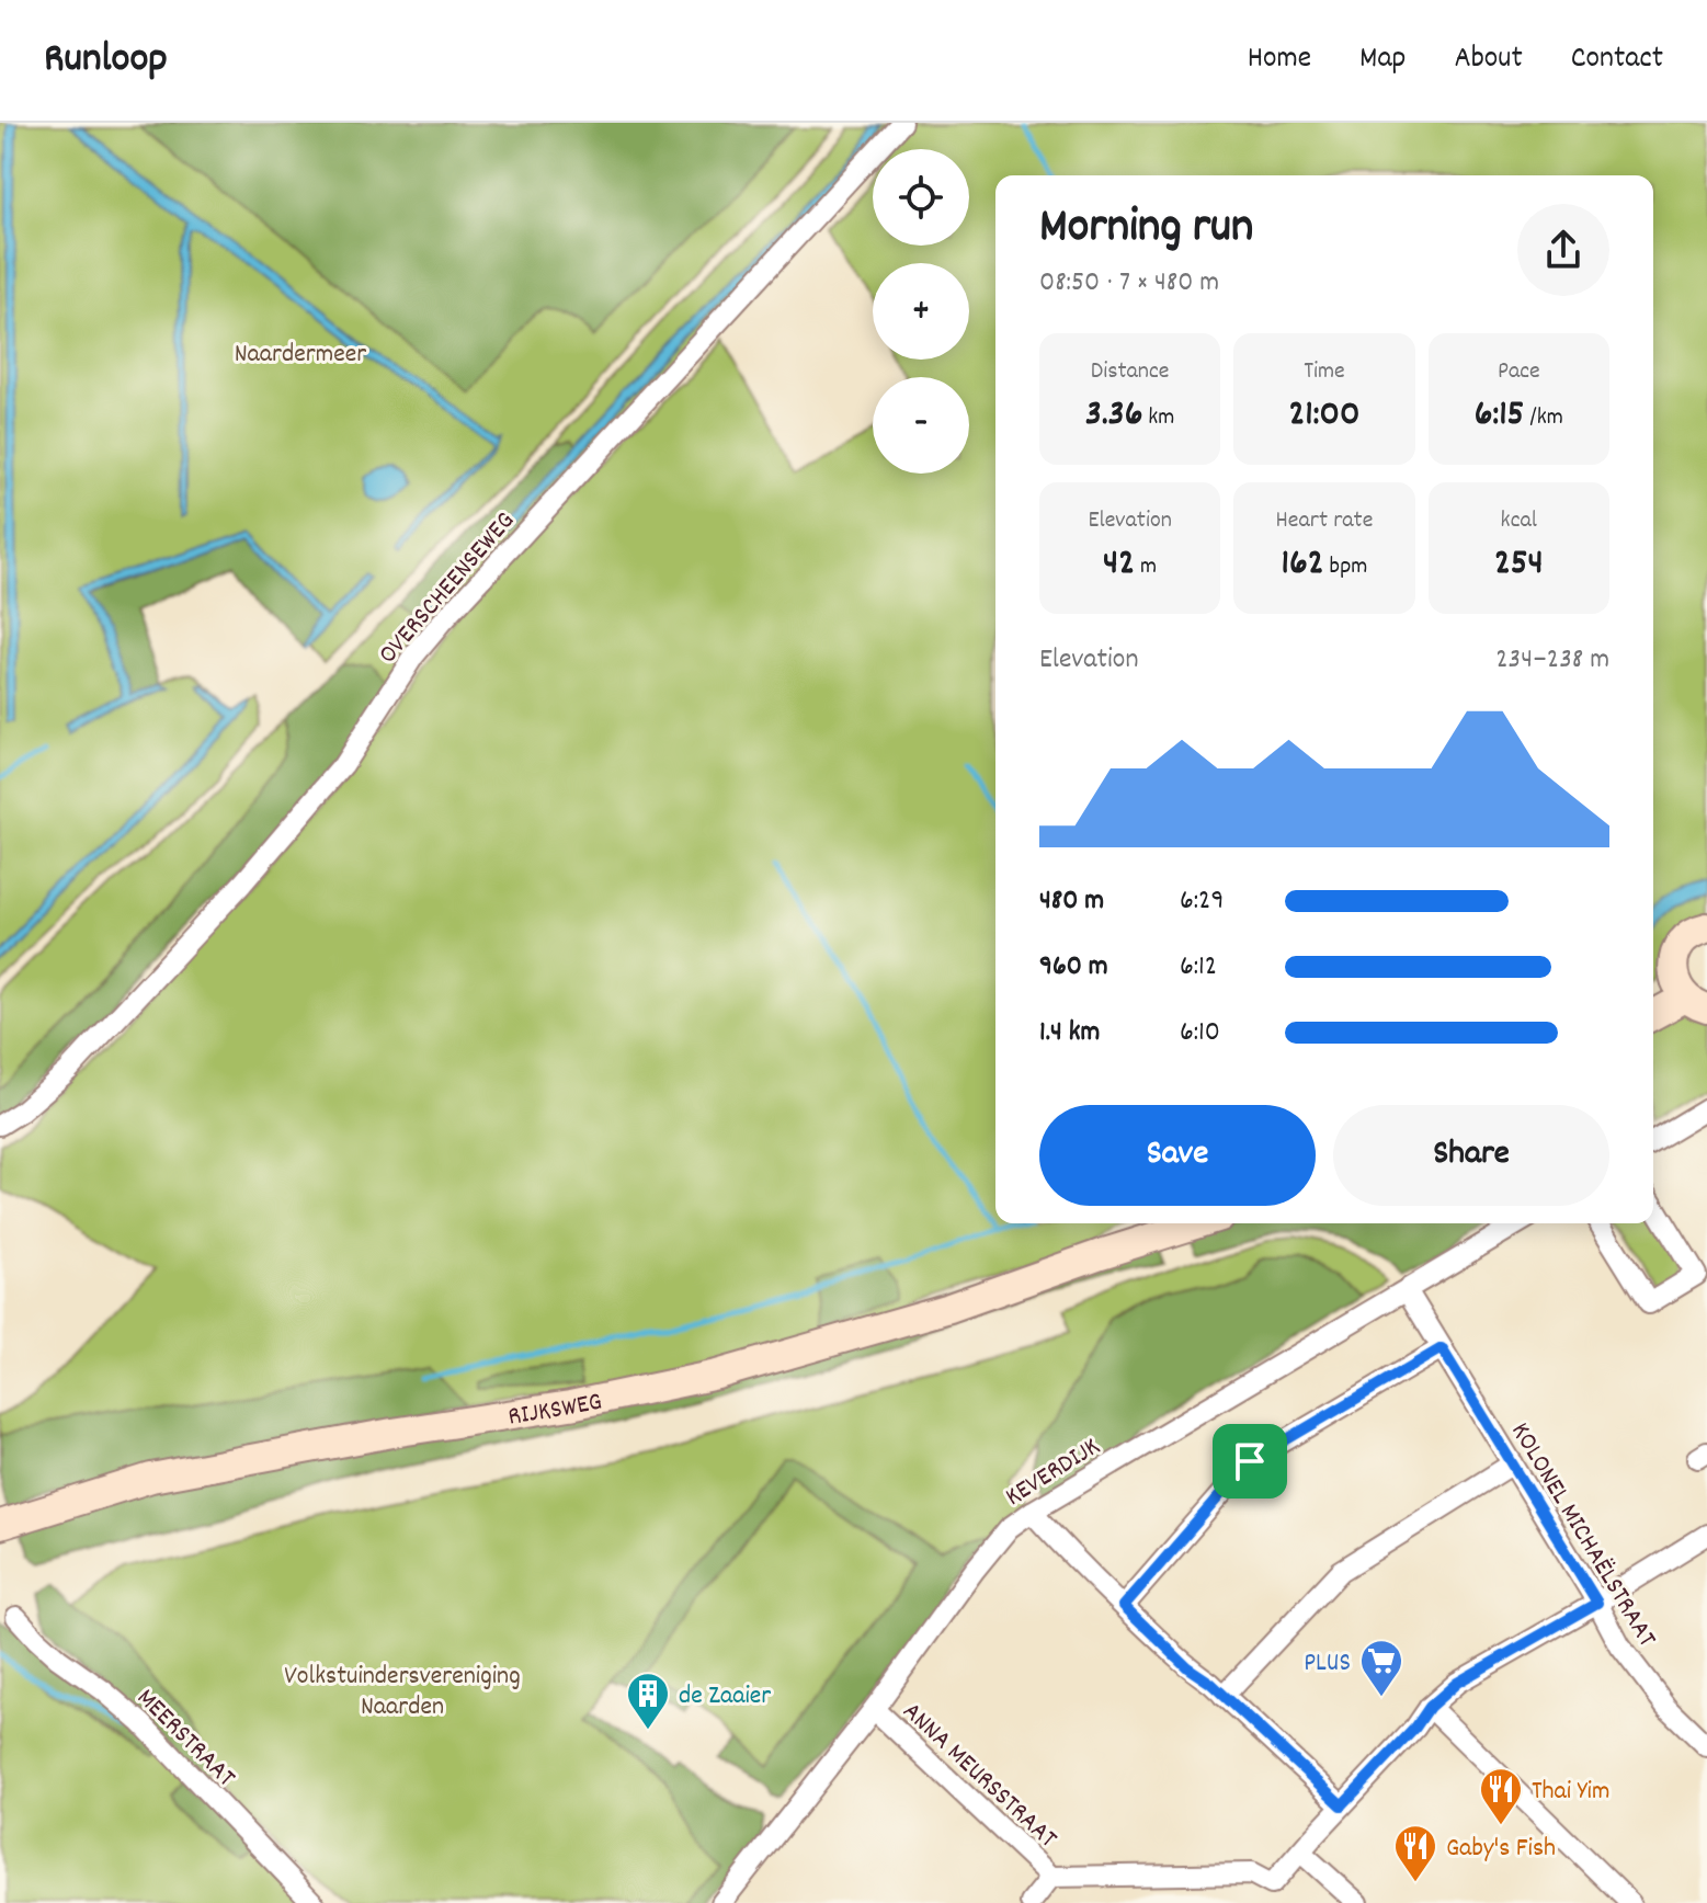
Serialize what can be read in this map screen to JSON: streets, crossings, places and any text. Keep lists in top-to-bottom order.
{
  "streets": {
    "main road": ["RIJKSWEG"],
    "street": [
      "OVERSCHEENSEWEG",
      "KEVERDIJK",
      "KOLONEL MICHAËLSTRAAT",
      "MEERSTRAAT",
      "ANNA MEURSSTRAAT"
    ]
  },
  "crossings": [
    ["KEVERDIJK", "KOLONEL MICHAËLSTRAAT"],
    ["KEVERDIJK", "ANNA MEURSSTRAAT"]
  ],
  "parks": ["Naardermeer", "Volkstuindersvereniging Naarden"],
  "places": {
    "supermarket": ["PLUS"],
    "building": ["de Zaaier"],
    "restaurant": ["Thai Yim", "Gaby's Fish"]
  },
  "page": {
    "header": "Runloop",
    "nav": [
      "Home",
      "Map",
      "About",
      "Contact"
    ],
    "map_buttons": ["+", "−"],
    "heading": ["Morning run", "08:50 · 7 × 480 m"],
    "stats": [
      ["Distance", "3.36 km"],
      ["Time", "21:00"],
      ["Pace", "6:15 /km"],
      ["Elevation", "42 m"],
      ["Heart rate", "162 bpm"],
      ["kcal", "254"]
    ],
    "chart": ["Elevation", "234–238 m"],
    "list": [
      {
        "name": "480 m",
        "note": "6:29"
      },
      {
        "name": "960 m",
        "note": "6:12"
      },
      {
        "name": "1.4 km",
        "note": "6:10"
      }
    ],
    "buttons": ["Save", "Share"]
  }
}
